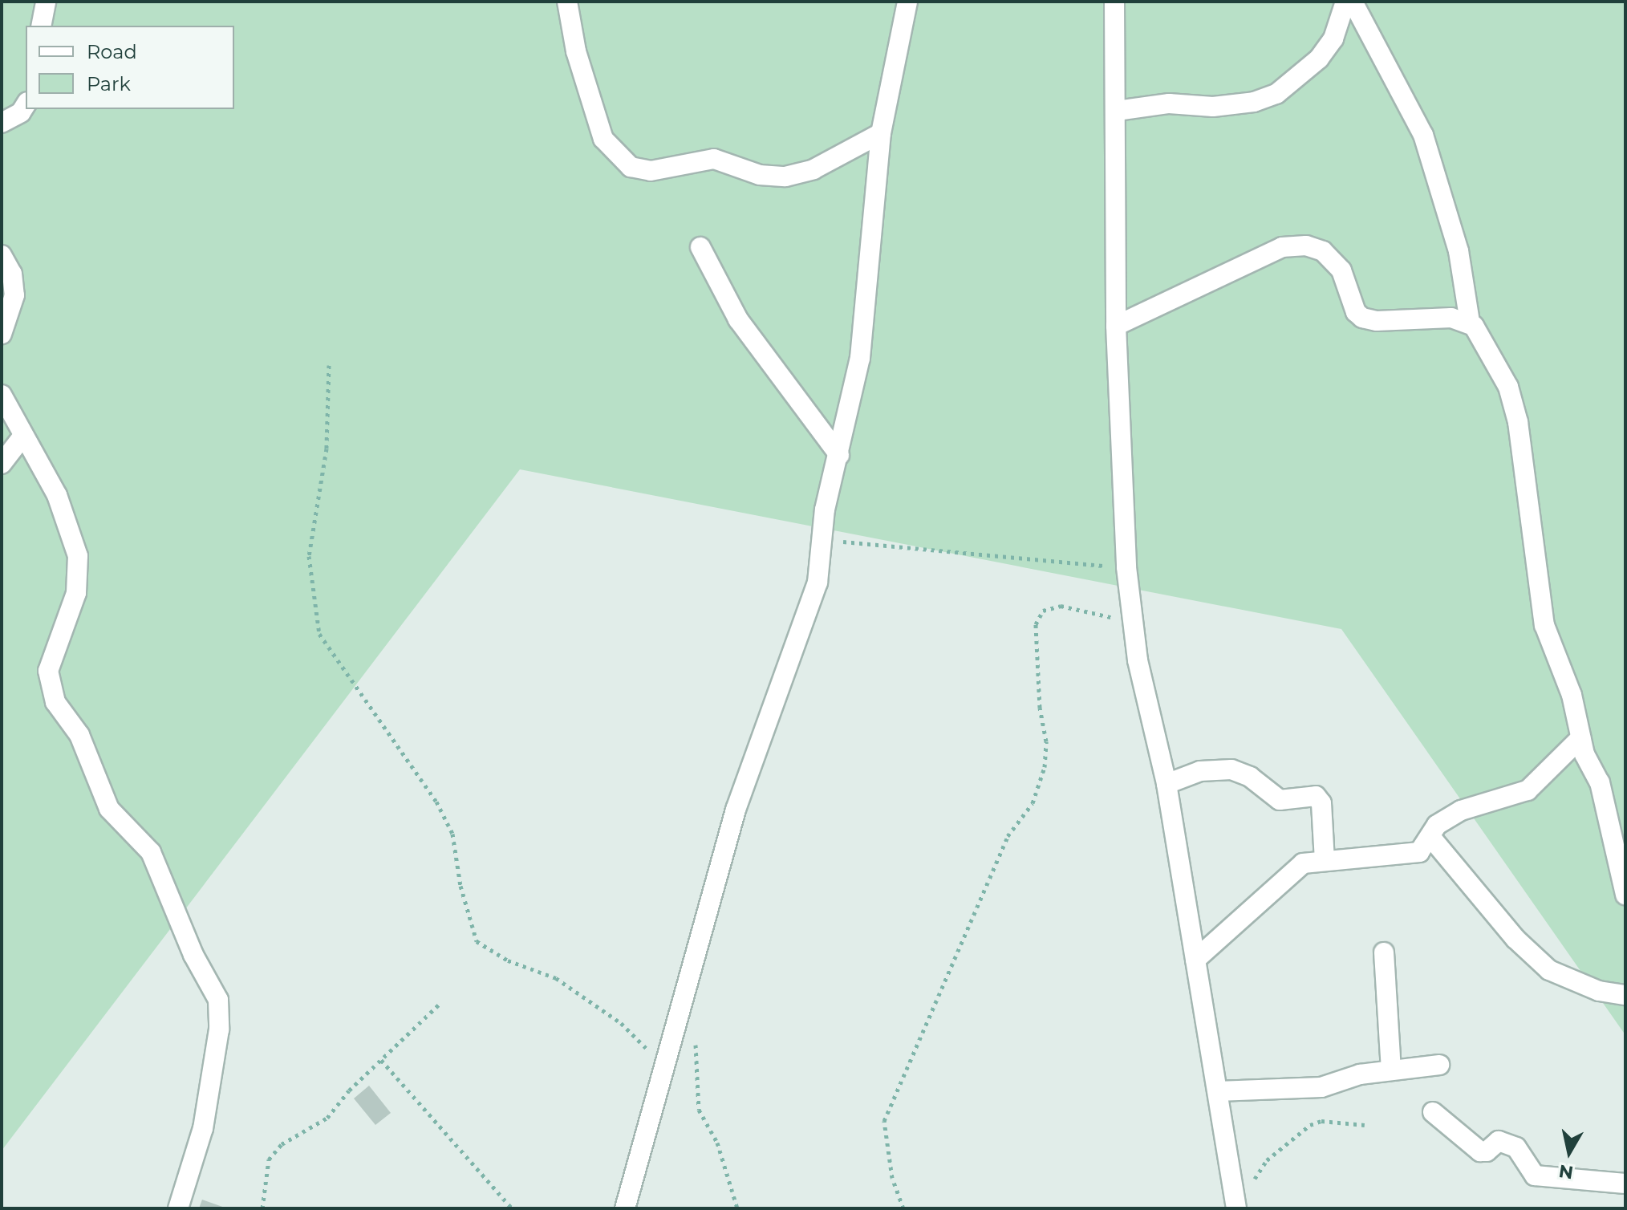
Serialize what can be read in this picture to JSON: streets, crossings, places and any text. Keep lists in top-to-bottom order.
{
  "legend": ["Road", "Park"],
  "north": "bottom"
}
